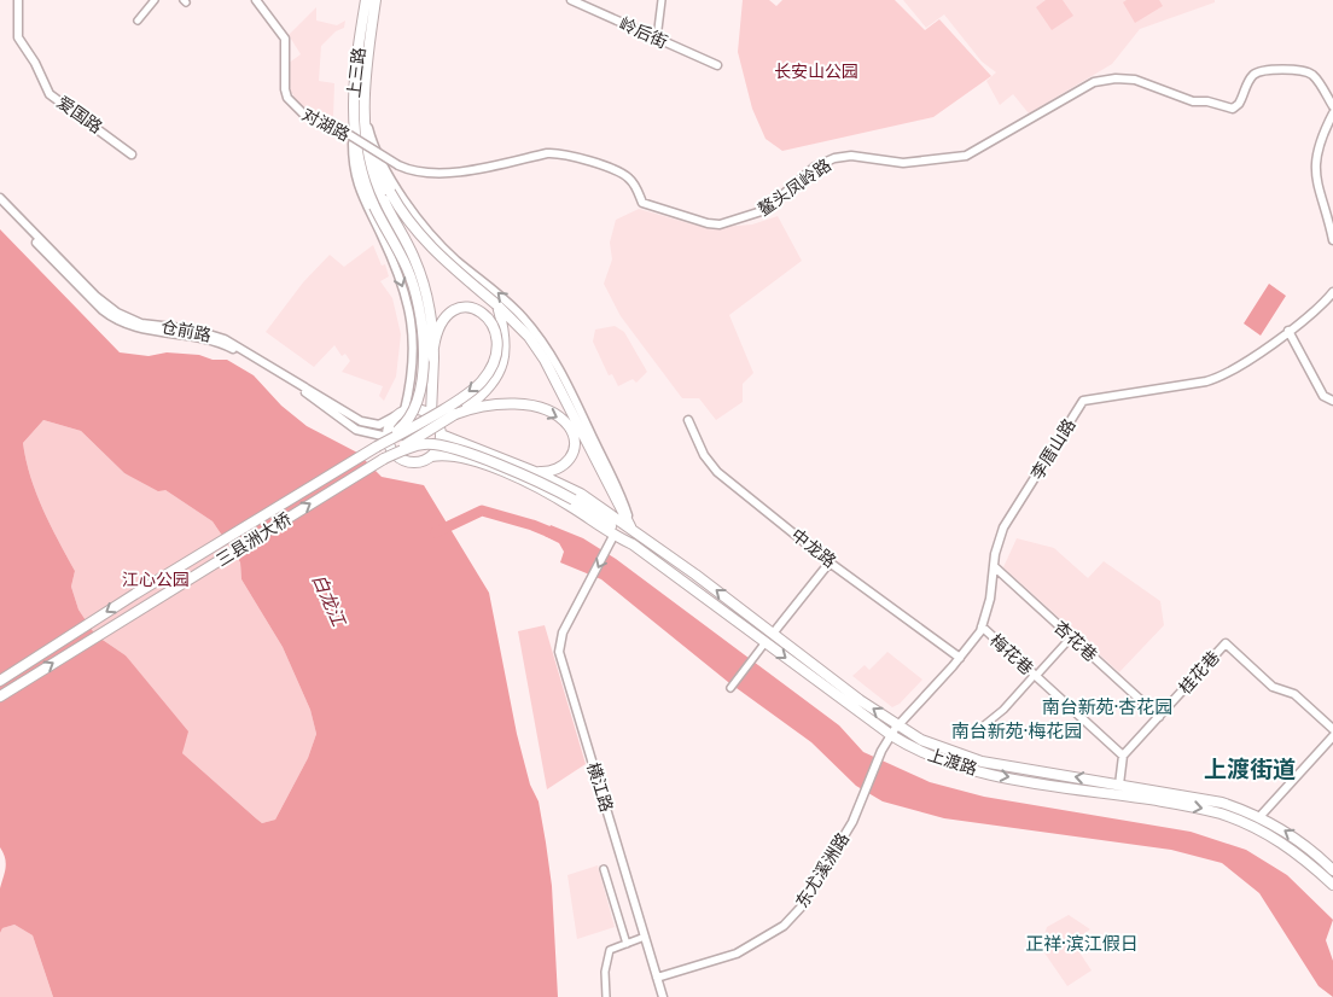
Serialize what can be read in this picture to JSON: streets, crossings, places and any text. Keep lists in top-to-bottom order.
{
  "streets": {
    "main road": ["上三路", "三县洲大桥", "上渡路"],
    "street": [
      "岭后街",
      "爱国路",
      "对湖路",
      "鳌头凤岭路",
      "仓前路",
      "李厝山路",
      "中龙路",
      "杏花巷",
      "梅花巷",
      "桂花巷",
      "横江路",
      "东尤溪洲路"
    ]
  },
  "crossings": [
    ["对湖路", "鳌头凤岭路"],
    ["仓前路", "上渡路"],
    ["李厝山路", "中龙路"],
    ["李厝山路", "杏花巷"],
    ["李厝山路", "梅花巷"],
    ["李厝山路", "上渡路"],
    ["李厝山路", "东尤溪洲路"],
    ["杏花巷", "桂花巷"],
    ["梅花巷", "桂花巷"],
    ["上渡路", "横江路"],
    ["横江路", "东尤溪洲路"]
  ],
  "one_way": ["横江路"],
  "districts": [
    "南台新苑·杏花园",
    "南台新苑·梅花园",
    "上渡街道",
    "正祥·滨江假日"
  ],
  "water": ["白龙江"],
  "parks": ["长安山公园", "江心公园"]
}
